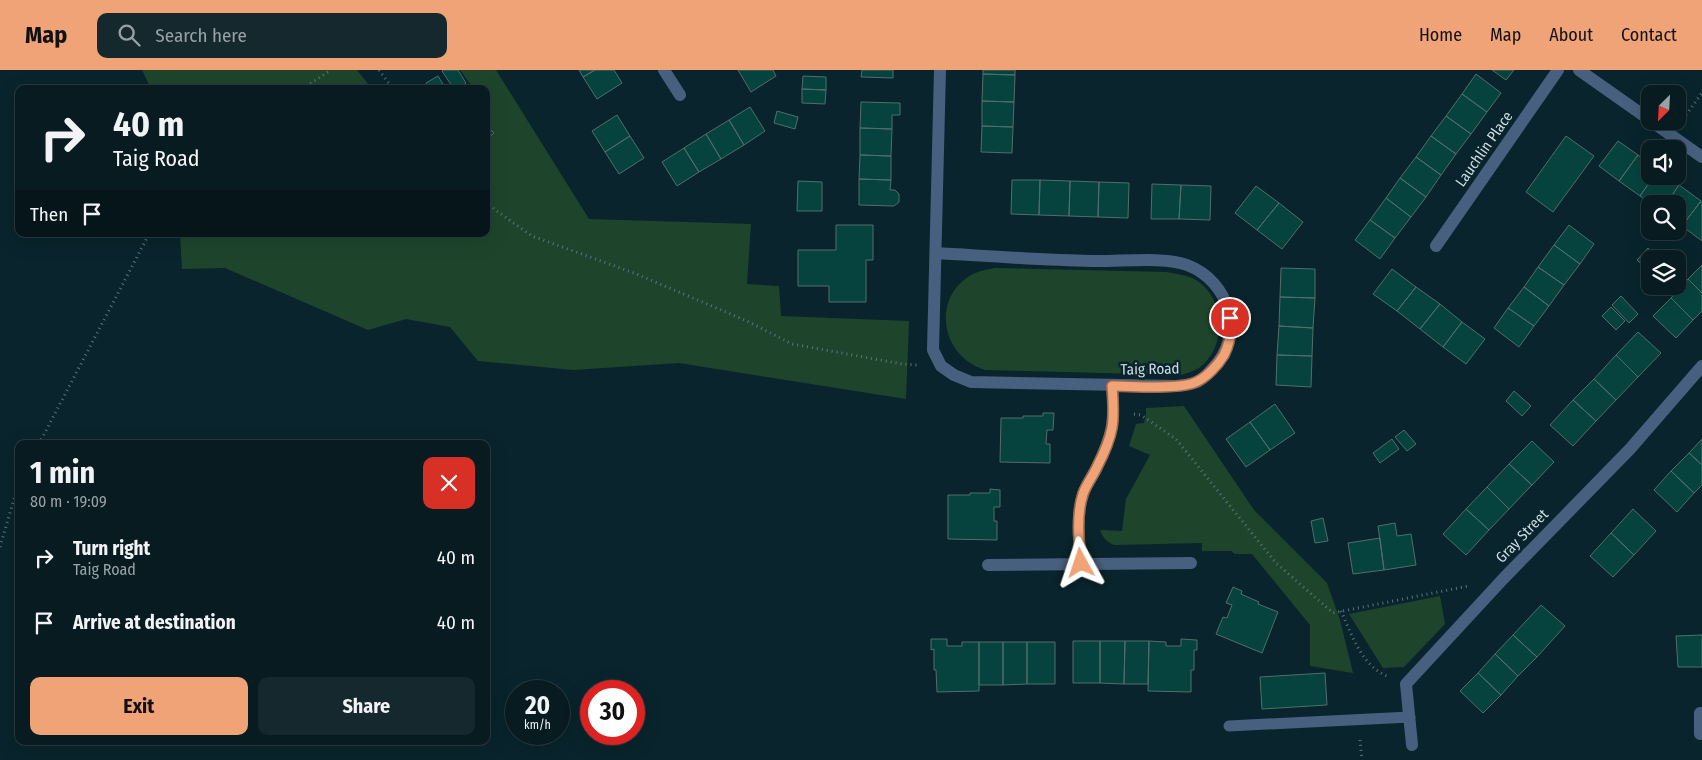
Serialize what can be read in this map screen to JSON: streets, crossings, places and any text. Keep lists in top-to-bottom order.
{
  "streets": {
    "street": ["Lauchlin Place", "Taig Road", "Gray Street"]
  },
  "north": "bottom left",
  "page": {
    "header": "Map",
    "search": "Search here",
    "nav": [
      "Home",
      "Map",
      "About",
      "Contact"
    ],
    "turn": ["40 m", "Taig Road"],
    "then": "Then",
    "heading": ["1 min", "80 m · 19:09"],
    "list": [
      {
        "name": "Turn right",
        "note": "Taig Road",
        "value": "40 m"
      },
      {
        "name": "Arrive at destination",
        "value": "40 m"
      }
    ],
    "buttons": ["Exit", "Share"],
    "speed": "20 km/h",
    "limit": "30"
  }
}
